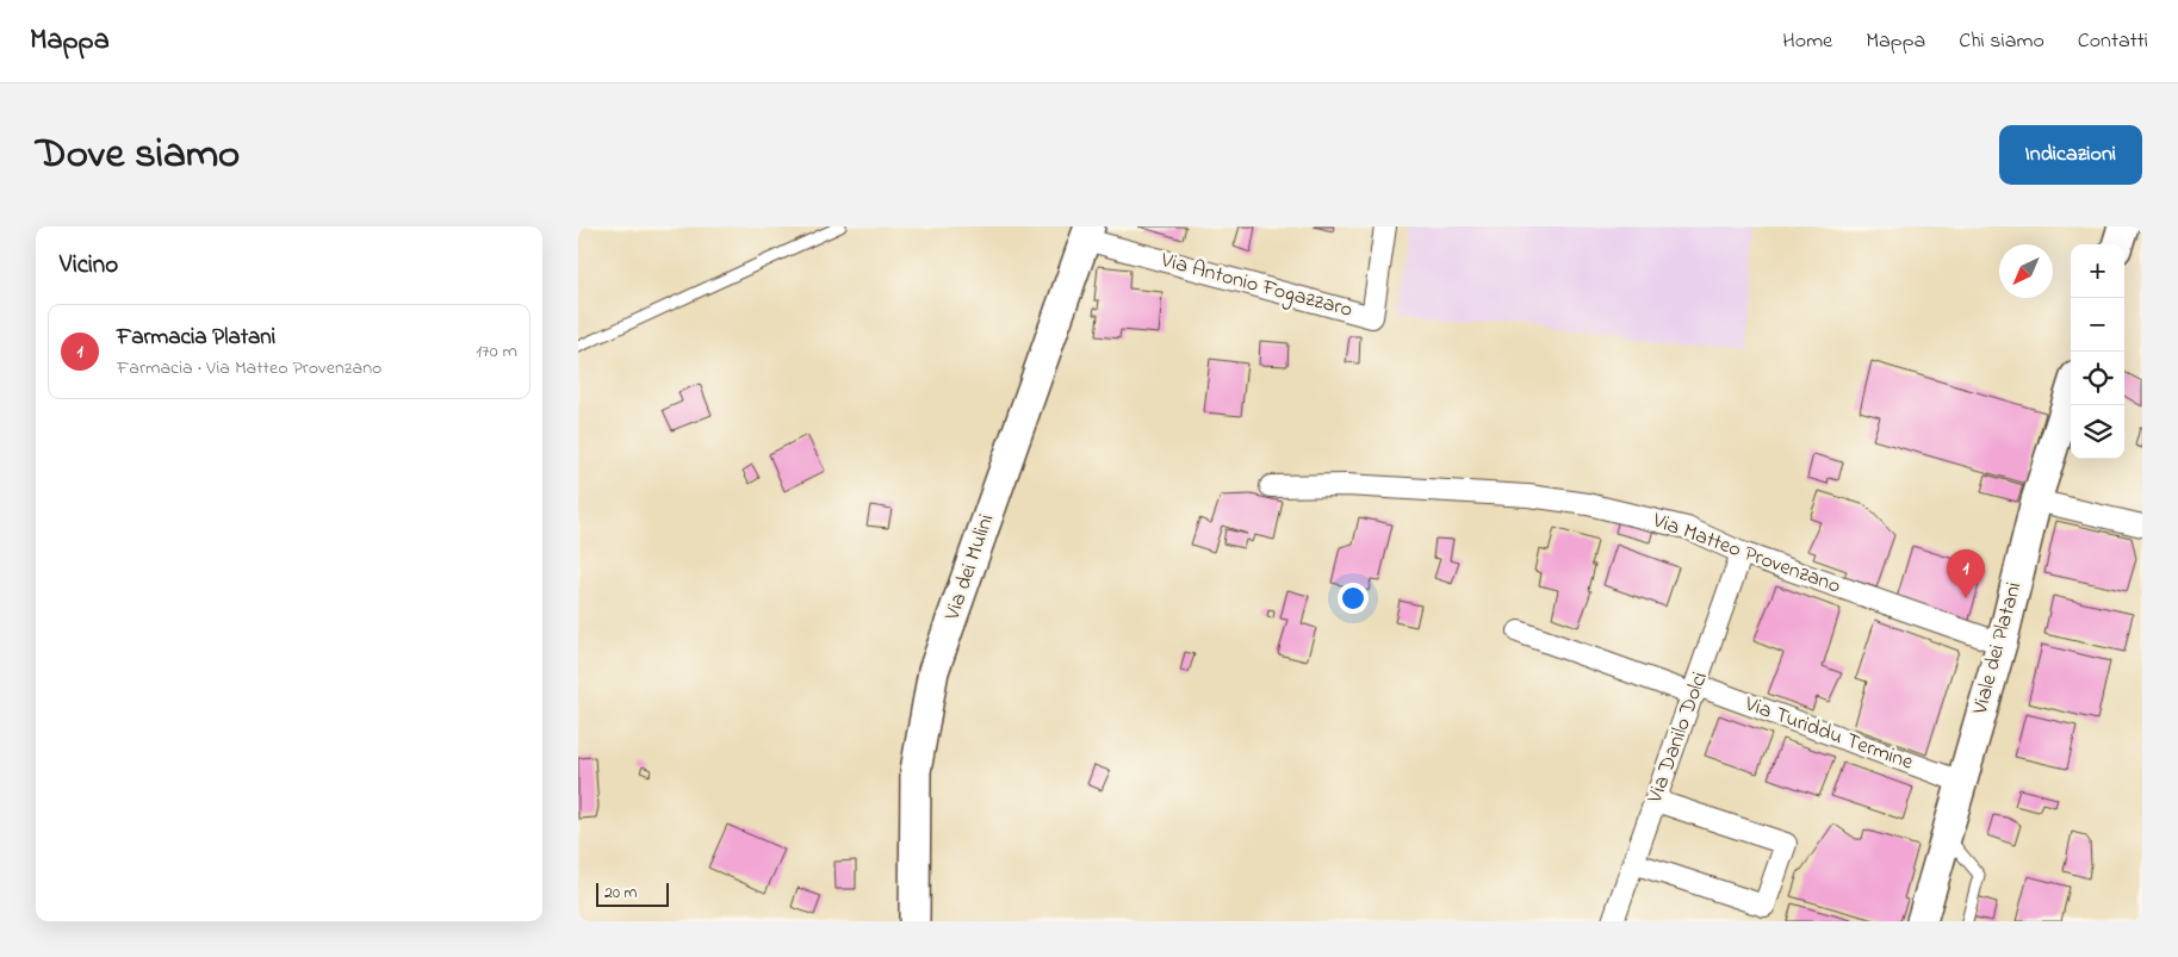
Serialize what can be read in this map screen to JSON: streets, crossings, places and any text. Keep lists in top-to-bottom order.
{
  "streets": {
    "street": [
      "Via Antonio Fogazzaro",
      "Via Matteo Provenzano",
      "Via dei Mulini",
      "Viale dei Platani",
      "Via Turiddu Termine",
      "Via Danilo Dolci"
    ]
  },
  "crossings": [
    ["Via Antonio Fogazzaro", "Via dei Mulini"],
    ["Via Matteo Provenzano", "Viale dei Platani"],
    ["Via Matteo Provenzano", "Via Danilo Dolci"],
    ["Viale dei Platani", "Via Turiddu Termine"],
    ["Via Turiddu Termine", "Via Danilo Dolci"]
  ],
  "scale_bar": "20 m",
  "north": "bottom left",
  "page": {
    "header": "Mappa",
    "nav": [
      "Home",
      "Mappa",
      "Chi siamo",
      "Contatti"
    ],
    "title": "Dove siamo",
    "buttons": "Indicazioni",
    "heading": "Vicino",
    "map_buttons": ["+", "−"],
    "list": [
      {
        "mark": "1",
        "name": "Farmacia Platani",
        "note": "Farmacia · Via Matteo Provenzano",
        "value": "170 m"
      }
    ],
    "pins": "1",
    "scale": "20 m"
  }
}
